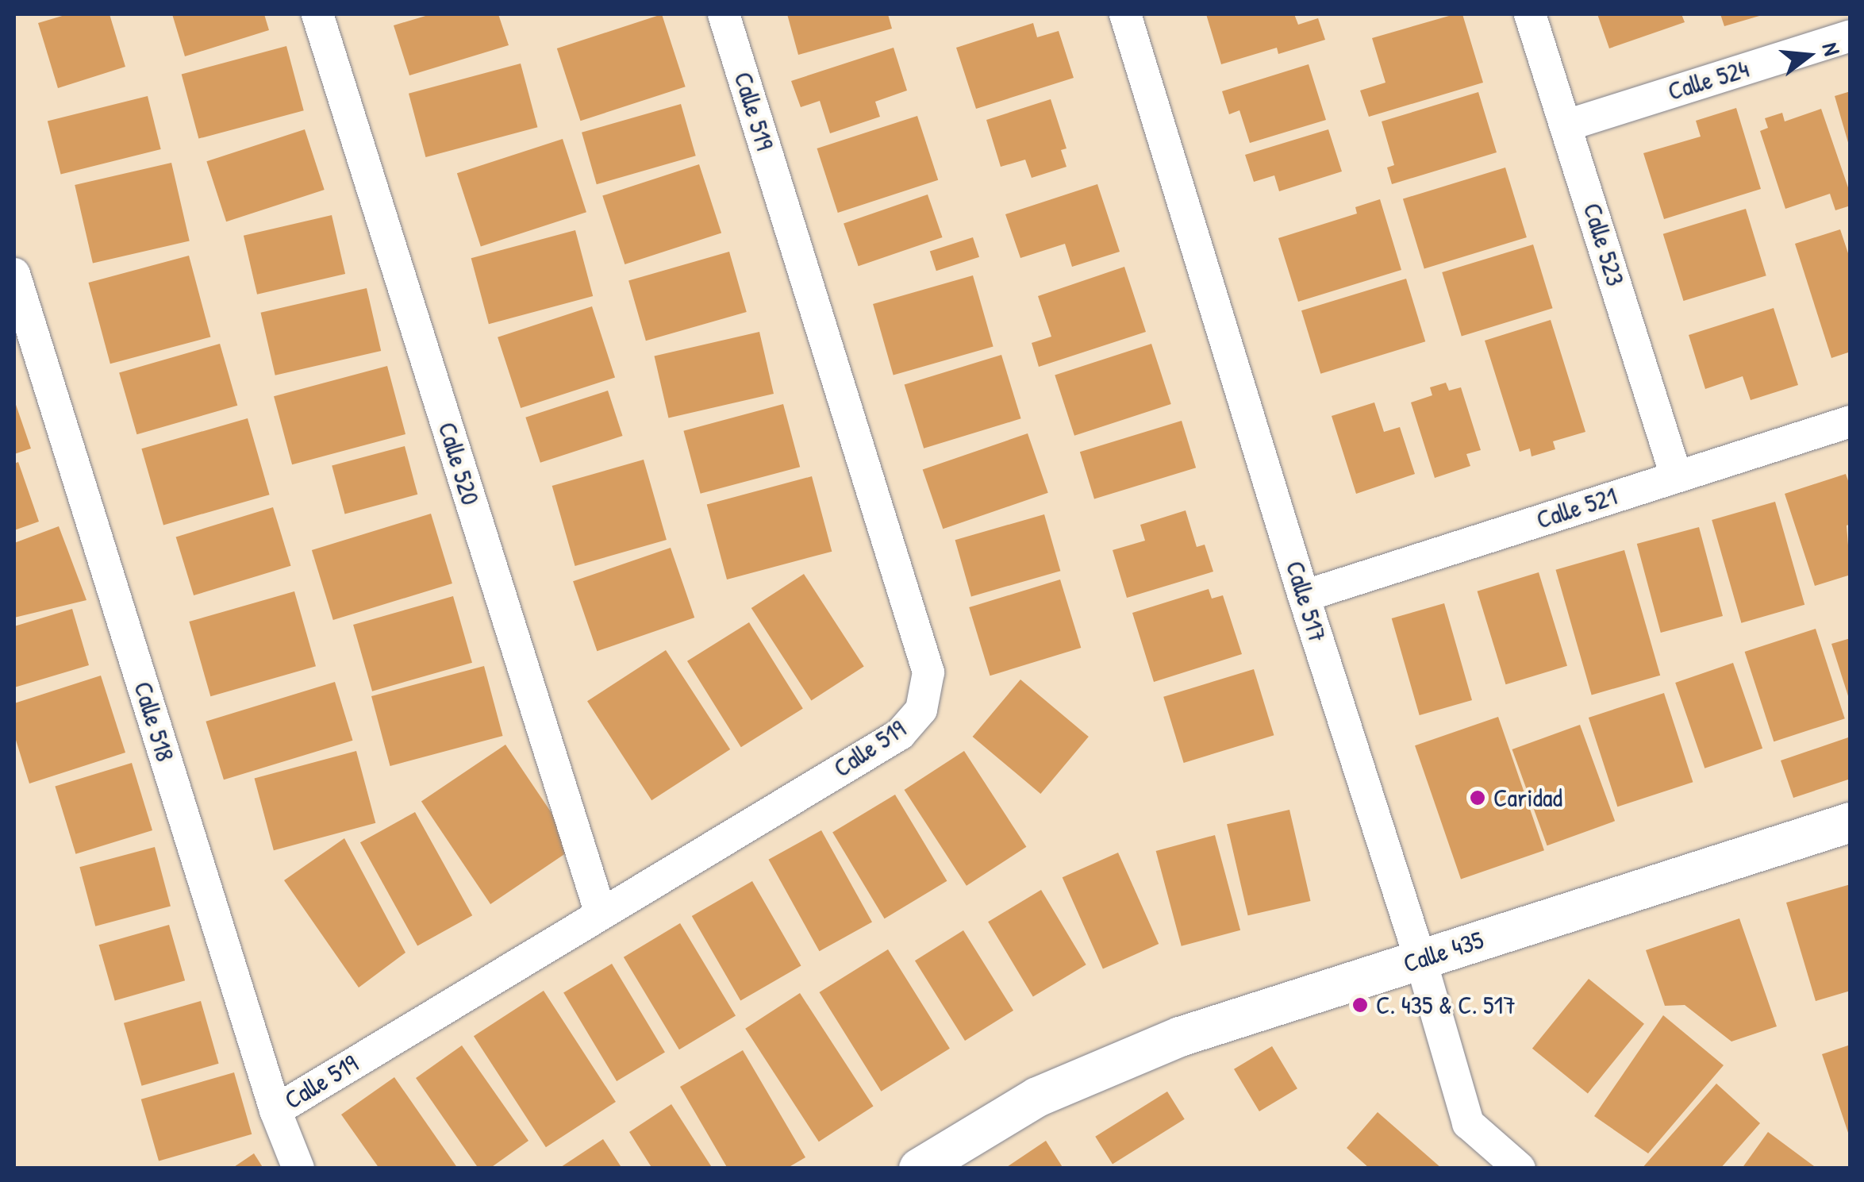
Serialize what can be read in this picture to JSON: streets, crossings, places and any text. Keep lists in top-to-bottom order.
{
  "streets": {
    "street": [
      "Calle 524",
      "Calle 519",
      "Calle 523",
      "Calle 520",
      "Calle 521",
      "Calle 517",
      "Calle 518",
      "Calle 435"
    ]
  },
  "crossings": [
    ["Calle 524", "Calle 523"],
    ["Calle 519", "Calle 520"],
    ["Calle 519", "Calle 518"],
    ["Calle 523", "Calle 521"],
    ["Calle 521", "Calle 517"],
    ["Calle 517", "Calle 435"]
  ],
  "places": ["Caridad", "C. 435 & C. 517"],
  "north": "right"
}
